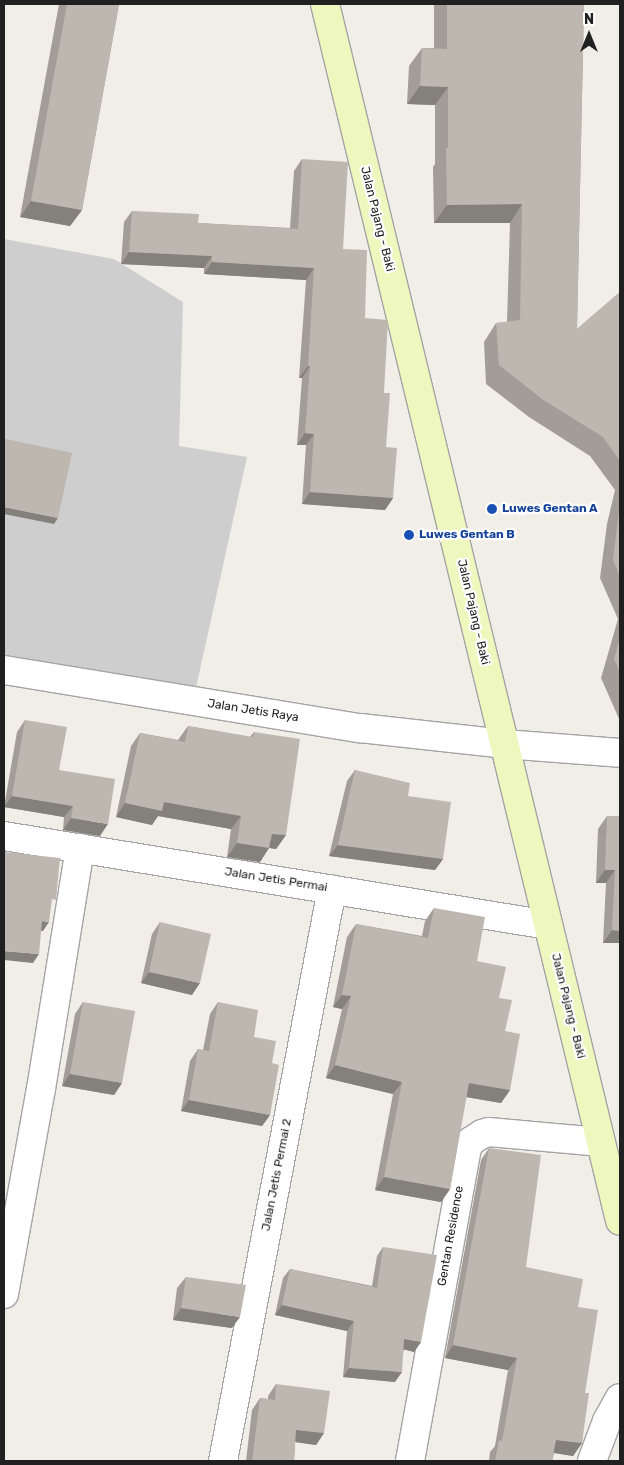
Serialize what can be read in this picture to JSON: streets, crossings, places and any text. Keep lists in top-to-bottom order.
{
  "streets": {
    "main road": ["Jalan Pajang - Baki"],
    "street": [
      "Jalan Jetis Raya",
      "Jalan Jetis Permai",
      "Jalan Jetis Permai 2",
      "Gentan Residence"
    ]
  },
  "crossings": [
    ["Jalan Pajang - Baki", "Jalan Jetis Raya"],
    ["Jalan Pajang - Baki", "Jalan Jetis Permai"],
    ["Jalan Pajang - Baki", "Gentan Residence"],
    ["Jalan Jetis Permai", "Jalan Jetis Permai 2"]
  ],
  "places": ["Luwes Gentan A", "Luwes Gentan B"],
  "north": "top"
}
